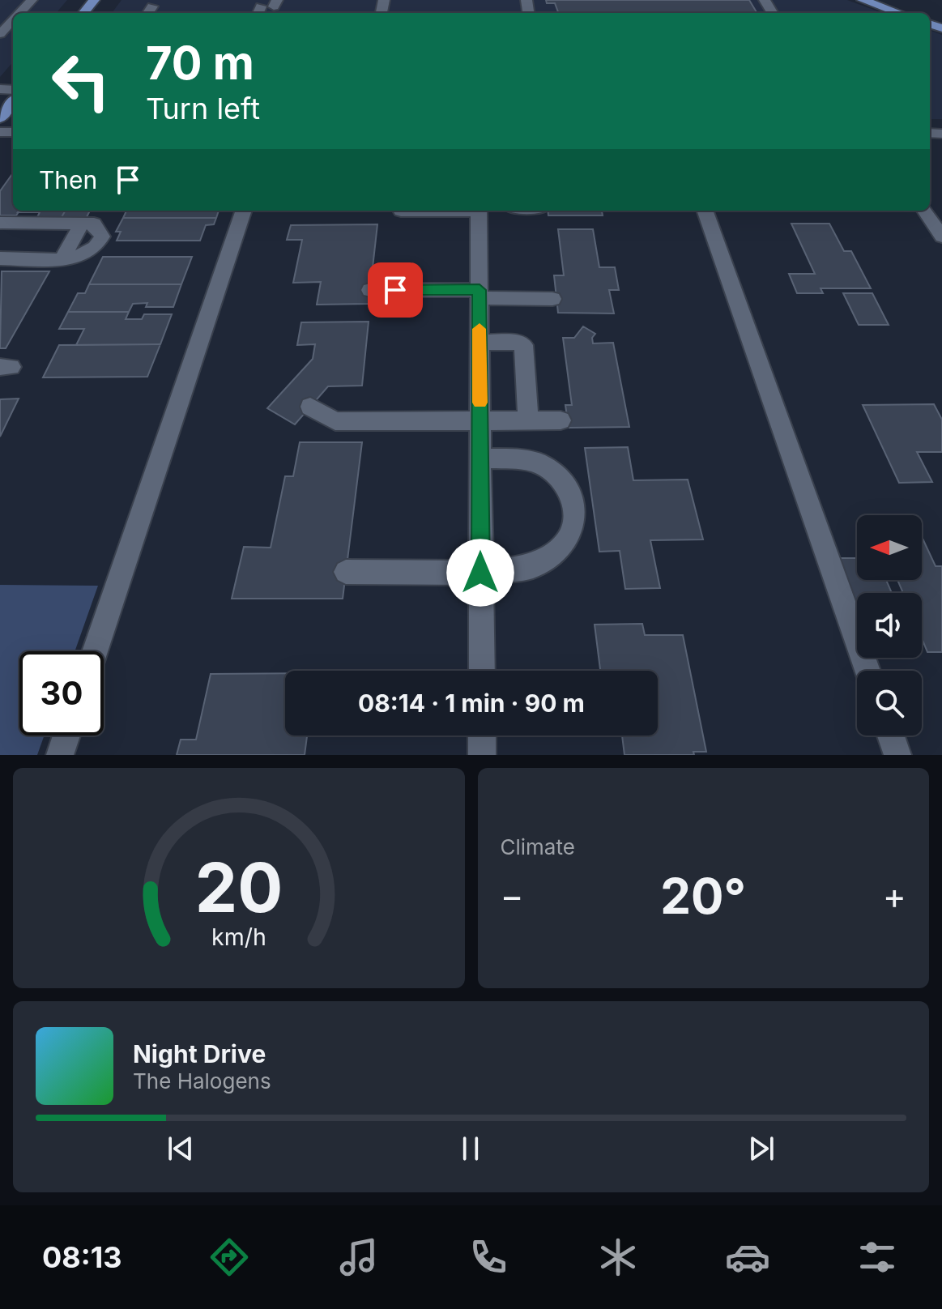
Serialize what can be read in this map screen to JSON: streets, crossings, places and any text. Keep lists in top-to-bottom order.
{
  "north": "left",
  "page": {
    "turn": ["70 m", "Turn left"],
    "then": "Then",
    "limit": "30",
    "trip": "08:14 · 1 min · 90 m",
    "tile": "Climate",
    "heat": ["−", "20°", "+"],
    "song": ["Night Drive", "The Halogens"],
    "tabs": "08:13",
    "gauge": ["20", "km/h"]
  }
}
